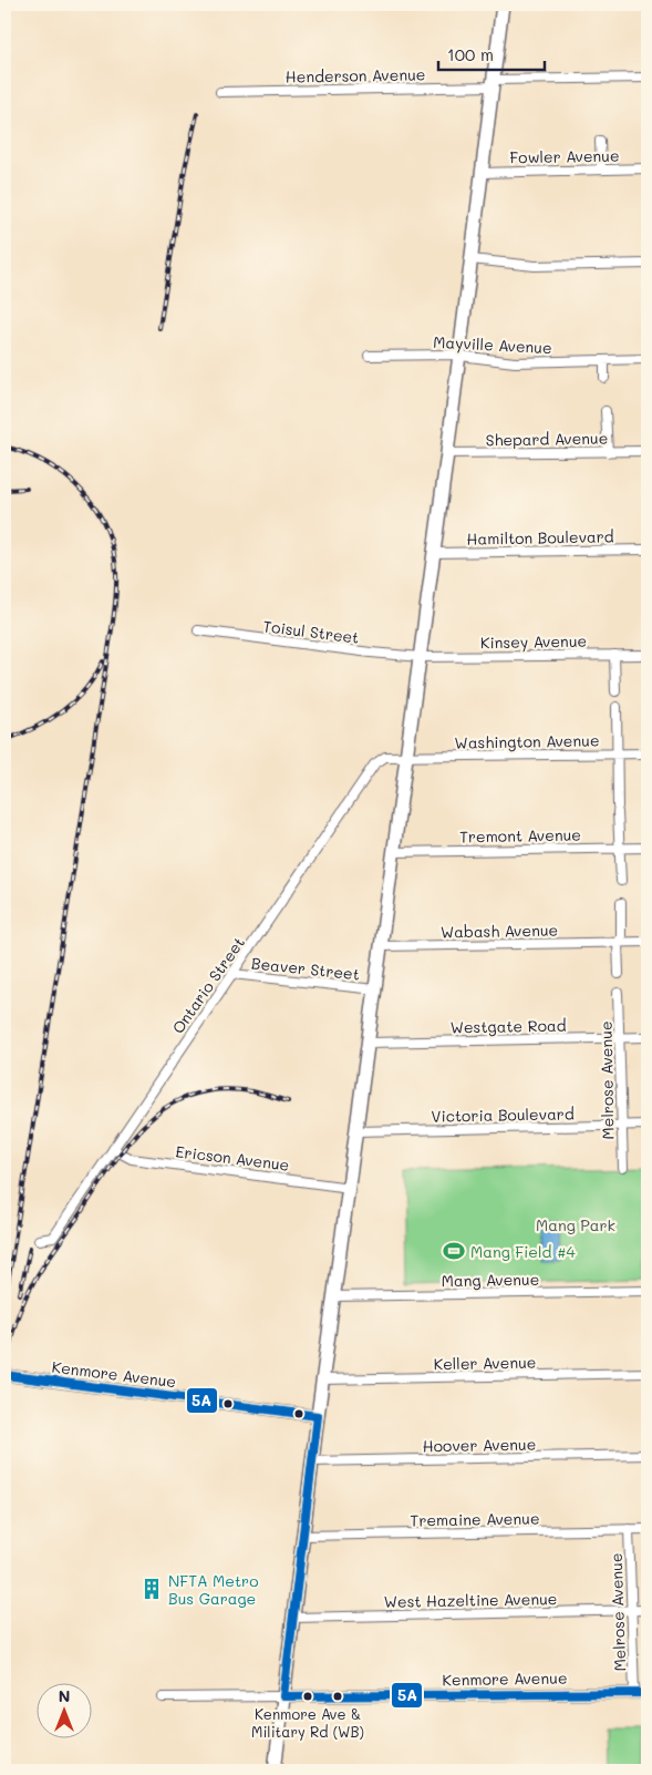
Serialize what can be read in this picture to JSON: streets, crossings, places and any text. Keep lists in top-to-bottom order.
{
  "streets": {
    "street": [
      "Henderson Avenue",
      "Fowler Avenue",
      "Mayville Avenue",
      "Shepard Avenue",
      "Hamilton Boulevard",
      "Toisul Street",
      "Kinsey Avenue",
      "Washington Avenue",
      "Tremont Avenue",
      "Wabash Avenue",
      "Beaver Street",
      "Ontario Street",
      "Westgate Road",
      "Melrose Avenue",
      "Victoria Boulevard",
      "Ericson Avenue",
      "Mang Avenue",
      "Keller Avenue",
      "Kenmore Avenue",
      "Hoover Avenue",
      "Tremaine Avenue",
      "West Hazeltine Avenue"
    ]
  },
  "crossings": [
    ["Toisul Street", "Kinsey Avenue"],
    ["Washington Avenue", "Ontario Street"],
    ["Beaver Street", "Ontario Street"],
    ["Ontario Street", "Ericson Avenue"],
    ["Westgate Road", "Melrose Avenue"],
    ["Melrose Avenue", "Victoria Boulevard"],
    ["Melrose Avenue", "Kenmore Avenue"],
    ["Melrose Avenue", "Tremaine Avenue"],
    ["Melrose Avenue", "West Hazeltine Avenue"]
  ],
  "parks": ["Mang Park"],
  "places": {
    "sports": ["Mang Field #4"],
    "building": ["NFTA Metro Bus Garage"],
    "other": ["Kenmore Ave & Military Rd (WB)"]
  },
  "lines": ["transit line 5A"],
  "scale_bar": "100 m",
  "north": "top"
}
